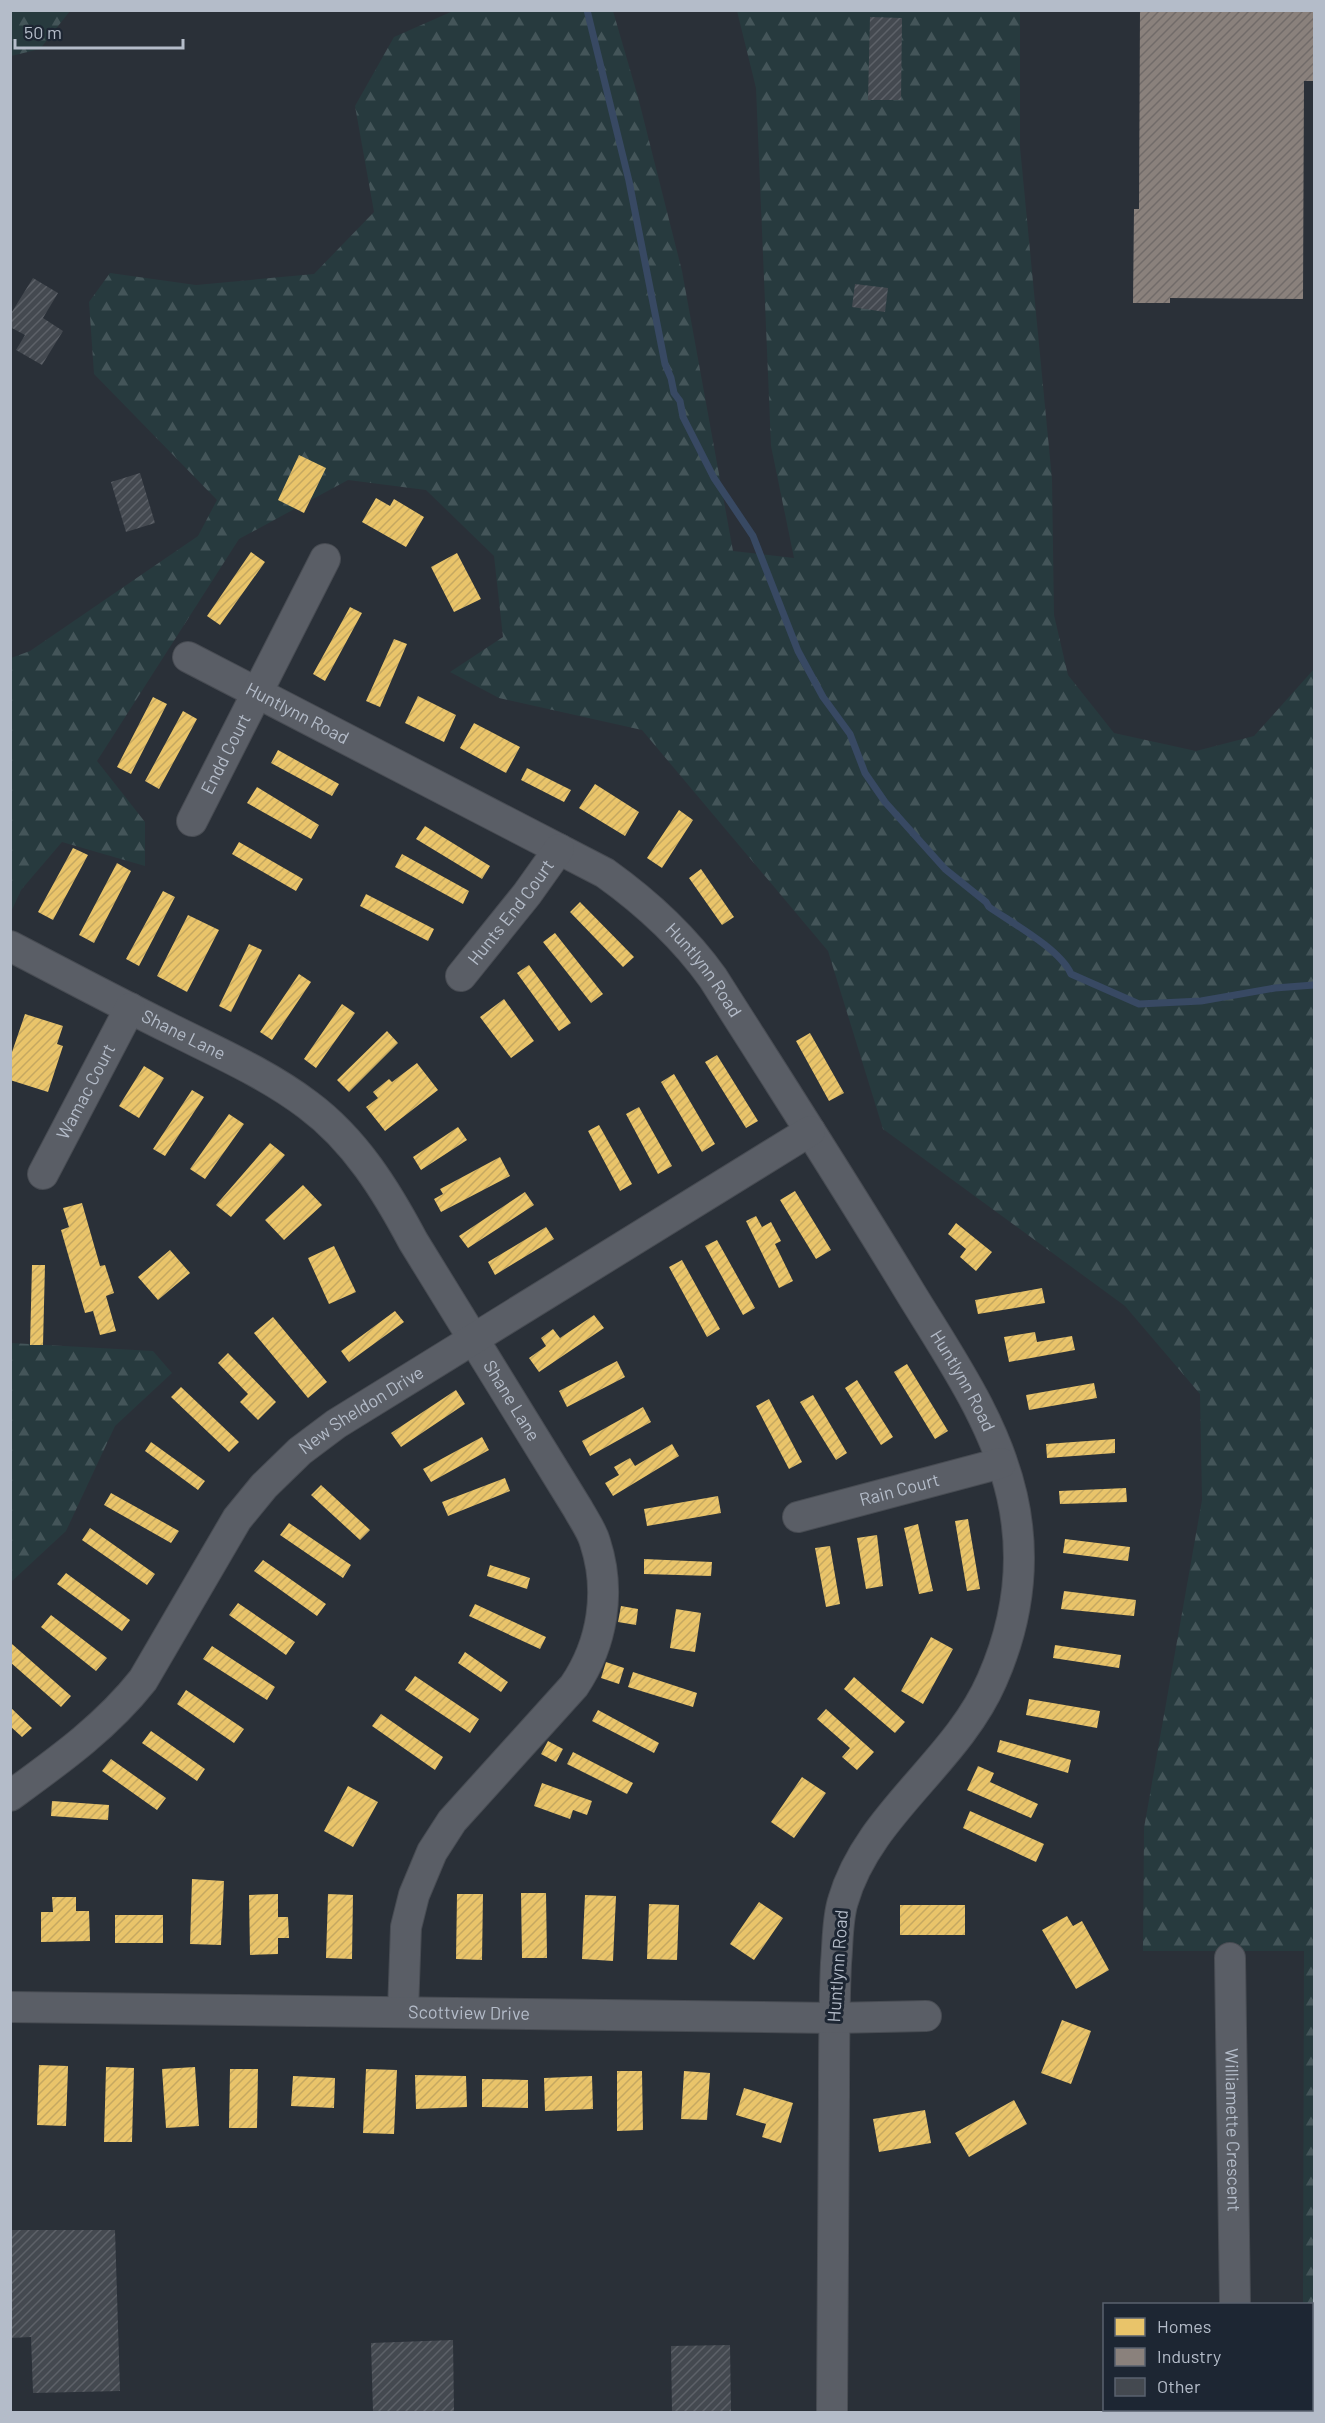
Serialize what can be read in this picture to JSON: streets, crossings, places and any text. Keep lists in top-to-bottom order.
{
  "streets": {
    "street": [
      "Huntlynn Road",
      "Endd Court",
      "Hunts End Court",
      "Shane Lane",
      "Wamac Court",
      "New Sheldon Drive",
      "Rain Court",
      "Scottview Drive",
      "Williamette Crescent"
    ]
  },
  "crossings": [
    ["Huntlynn Road", "Endd Court"],
    ["Huntlynn Road", "Hunts End Court"],
    ["Huntlynn Road", "New Sheldon Drive"],
    ["Huntlynn Road", "Rain Court"],
    ["Huntlynn Road", "Scottview Drive"],
    ["Shane Lane", "Wamac Court"],
    ["Shane Lane", "New Sheldon Drive"],
    ["Shane Lane", "Scottview Drive"]
  ],
  "legend": ["Homes", "Industry", "Other"],
  "scale_bar": "50 m"
}
